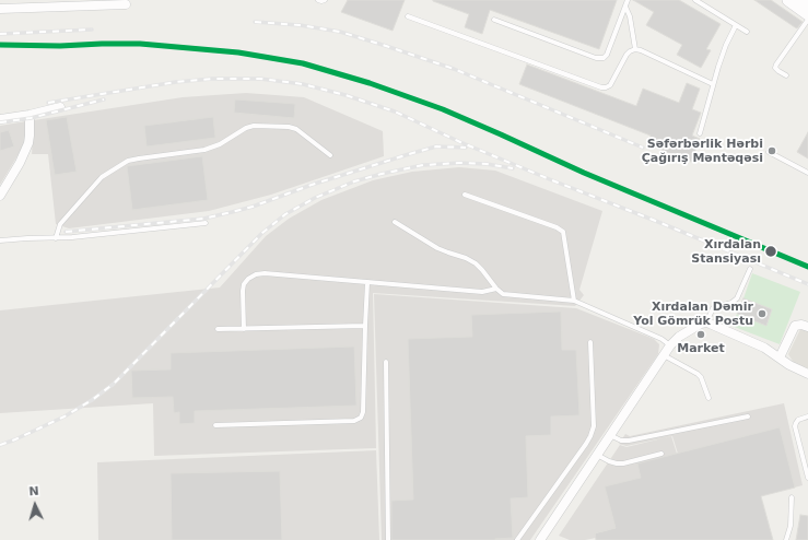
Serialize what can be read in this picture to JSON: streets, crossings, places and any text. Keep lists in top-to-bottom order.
{
  "places": [
    "Səfərbərlik Hərbi Çağırış Məntəqəsi",
    "Xırdalan Stansiyası",
    "Xırdalan Dəmir Yol Gömrük Postu",
    "Market"
  ],
  "north": "top"
}
